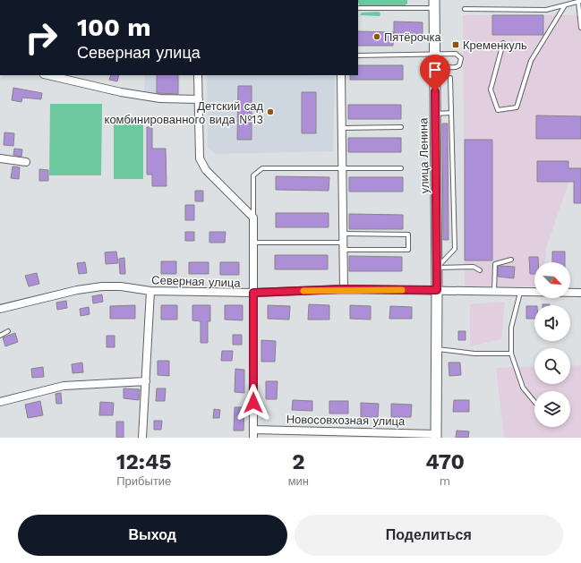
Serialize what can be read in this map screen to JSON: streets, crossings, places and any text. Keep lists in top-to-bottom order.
{
  "streets": {
    "street": ["улица Ленина", "Северная улица", "Новосовхозная улица"]
  },
  "crossings": [
    ["улица Ленина", "Северная улица"],
    ["улица Ленина", "Новосовхозная улица"],
    ["Северная улица", "Новосовхозная улица"]
  ],
  "places": {
    "other": ["Пятёрочка", "Детский сад комбинированного вида №13"],
    "transit": ["Кременкуль"]
  },
  "north": "bottom right",
  "page": {
    "turn": ["100 m", "Северная улица"],
    "eta": [
      "12:45",
      "Прибытие",
      "2",
      "мин",
      "470",
      "m"
    ],
    "buttons": ["Выход", "Поделиться"]
  }
}
